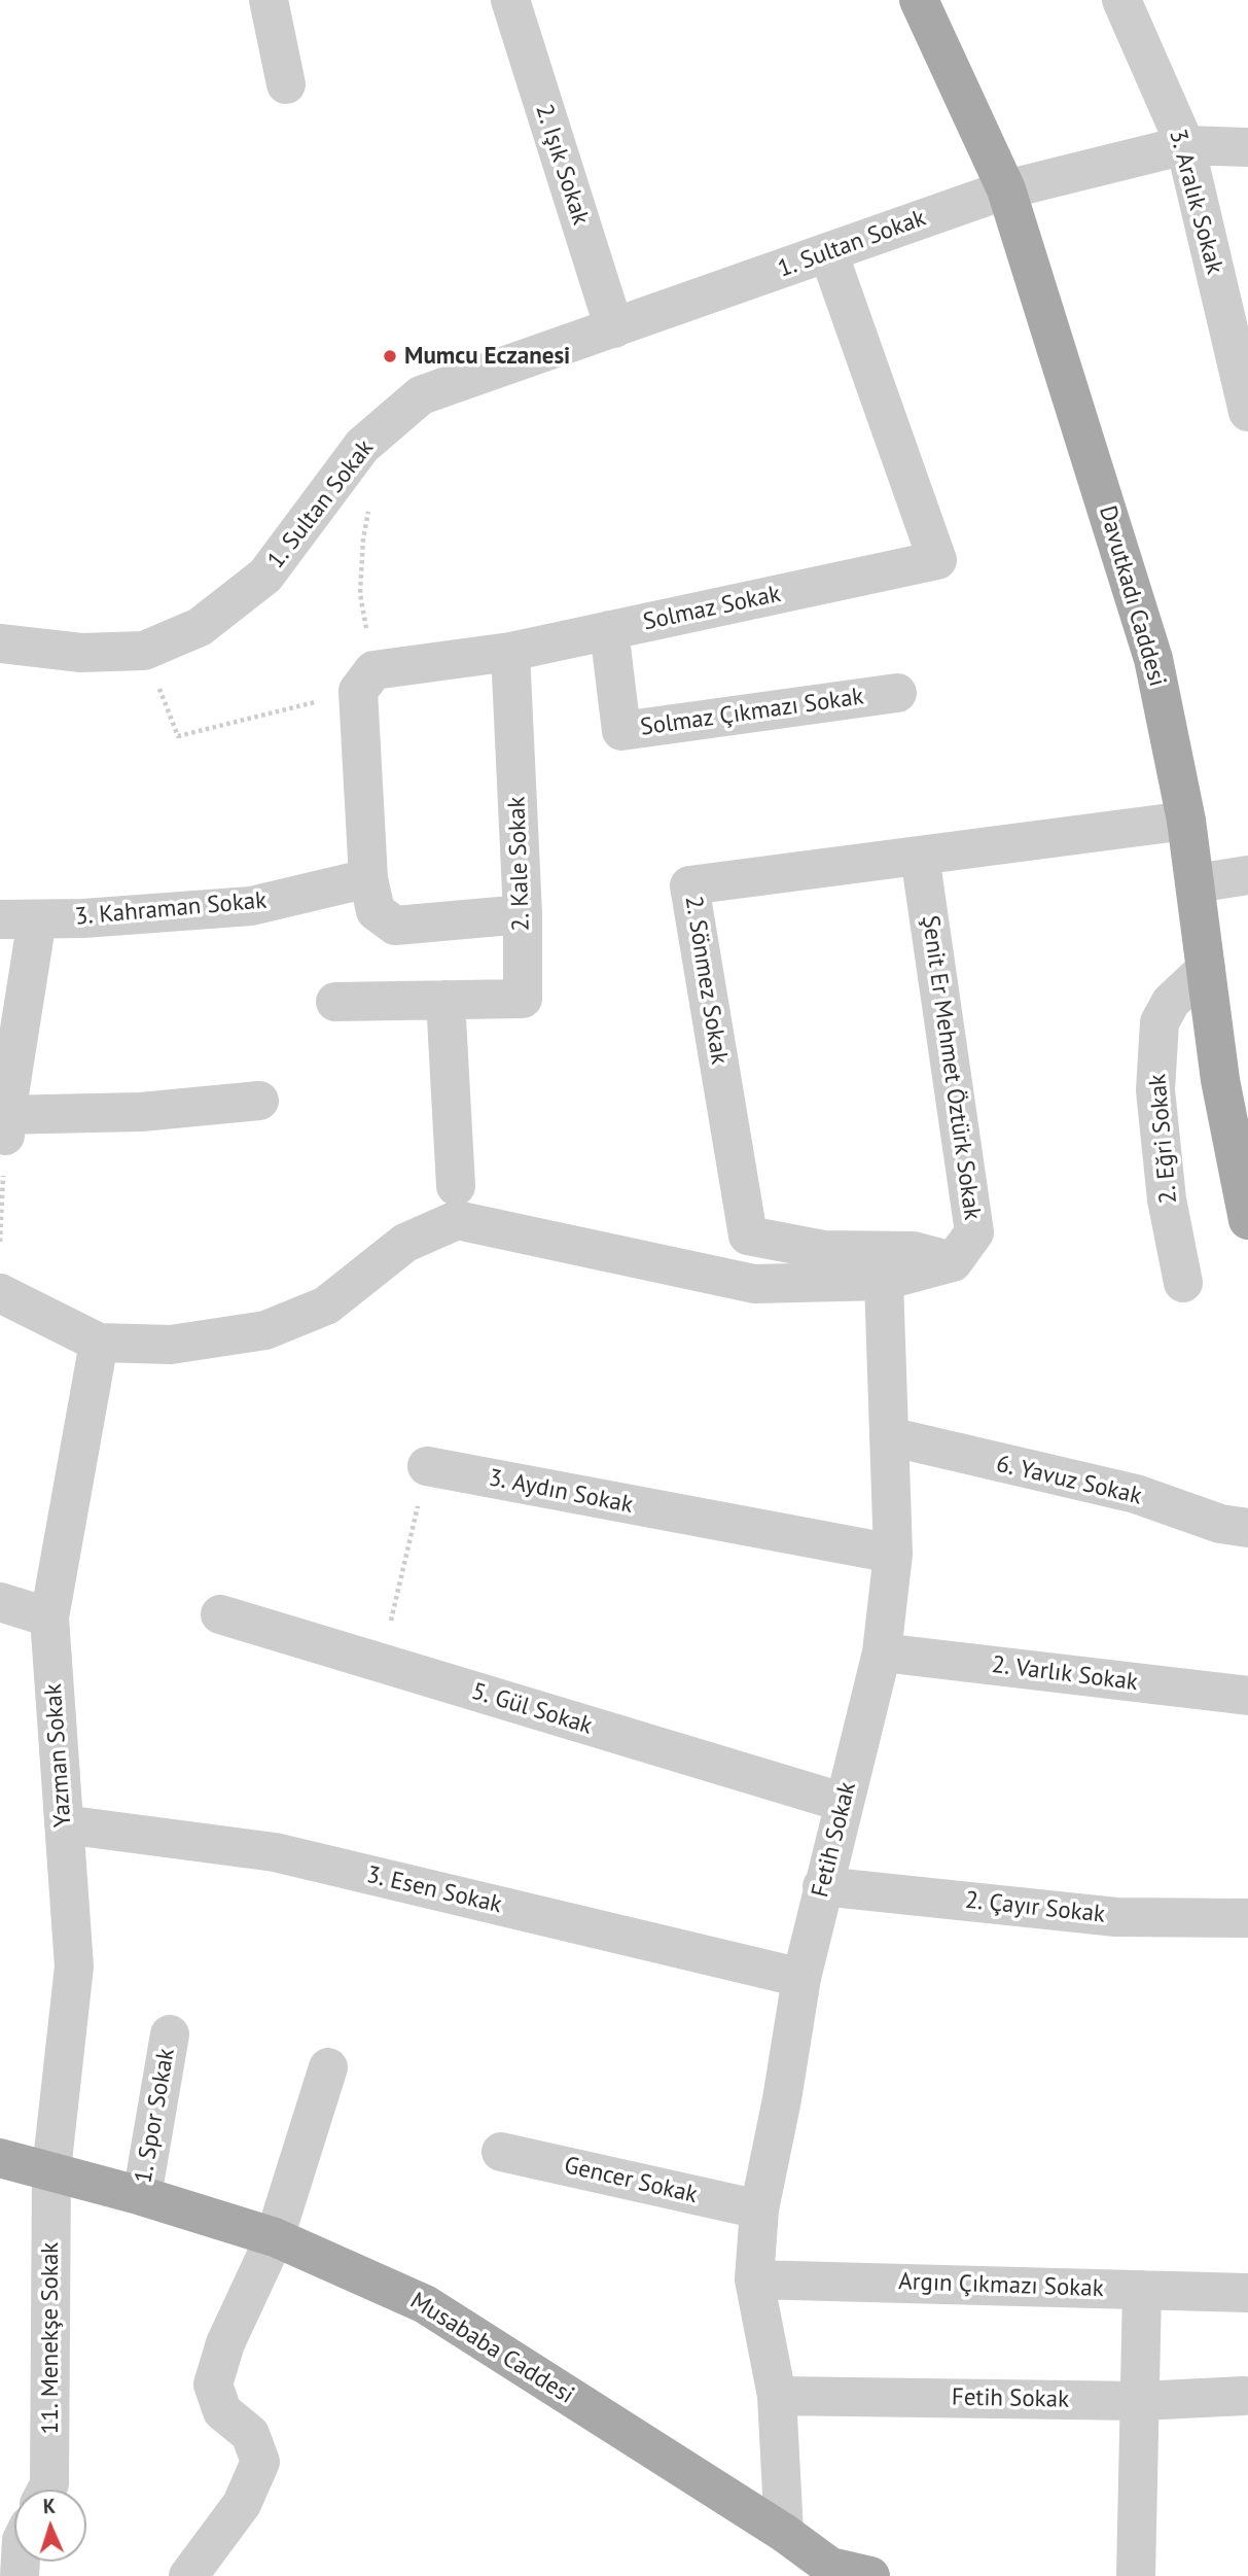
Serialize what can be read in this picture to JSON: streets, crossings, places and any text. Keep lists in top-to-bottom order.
{
  "streets": {
    "main road": ["Davutkadı Caddesi", "Musababa Caddesi"],
    "street": [
      "2. Işık Sokak",
      "3. Aralık Sokak",
      "1. Sultan Sokak",
      "Solmaz Sokak",
      "Solmaz Çıkmazı Sokak",
      "2. Kale Sokak",
      "3. Kahraman Sokak",
      "2. Sönmez Sokak",
      "Şenit Er Mehmet Öztürk Sokak",
      "2. Eğri Sokak",
      "6. Yavuz Sokak",
      "3. Aydın Sokak",
      "2. Varlık Sokak",
      "5. Gül Sokak",
      "Yazman Sokak",
      "Fetih Sokak",
      "3. Esen Sokak",
      "2. Çayır Sokak",
      "1. Spor Sokak",
      "Gencer Sokak",
      "Argın Çıkmazı Sokak",
      "11. Menekşe Sokak"
    ]
  },
  "crossings": [
    ["2. Işık Sokak", "1. Sultan Sokak"],
    ["3. Aralık Sokak", "1. Sultan Sokak"],
    ["1. Sultan Sokak", "Davutkadı Caddesi"],
    ["1. Sultan Sokak", "Solmaz Sokak"],
    ["Davutkadı Caddesi", "2. Sönmez Sokak"],
    ["Davutkadı Caddesi", "2. Eğri Sokak"],
    ["Solmaz Sokak", "Solmaz Çıkmazı Sokak"],
    ["Solmaz Sokak", "2. Kale Sokak"],
    ["2. Sönmez Sokak", "Şenit Er Mehmet Öztürk Sokak"],
    ["6. Yavuz Sokak", "Fetih Sokak"],
    ["3. Aydın Sokak", "Fetih Sokak"],
    ["2. Varlık Sokak", "Fetih Sokak"],
    ["5. Gül Sokak", "Fetih Sokak"],
    ["Yazman Sokak", "3. Esen Sokak"],
    ["Yazman Sokak", "11. Menekşe Sokak"],
    ["Yazman Sokak", "Musababa Caddesi"],
    ["Fetih Sokak", "3. Esen Sokak"],
    ["Fetih Sokak", "2. Çayır Sokak"],
    ["Fetih Sokak", "Gencer Sokak"],
    ["Fetih Sokak", "Argın Çıkmazı Sokak"],
    ["Fetih Sokak", "Musababa Caddesi"],
    ["1. Spor Sokak", "Musababa Caddesi"],
    ["11. Menekşe Sokak", "Musababa Caddesi"]
  ],
  "places": ["Mumcu Eczanesi"],
  "north": "top"
}
